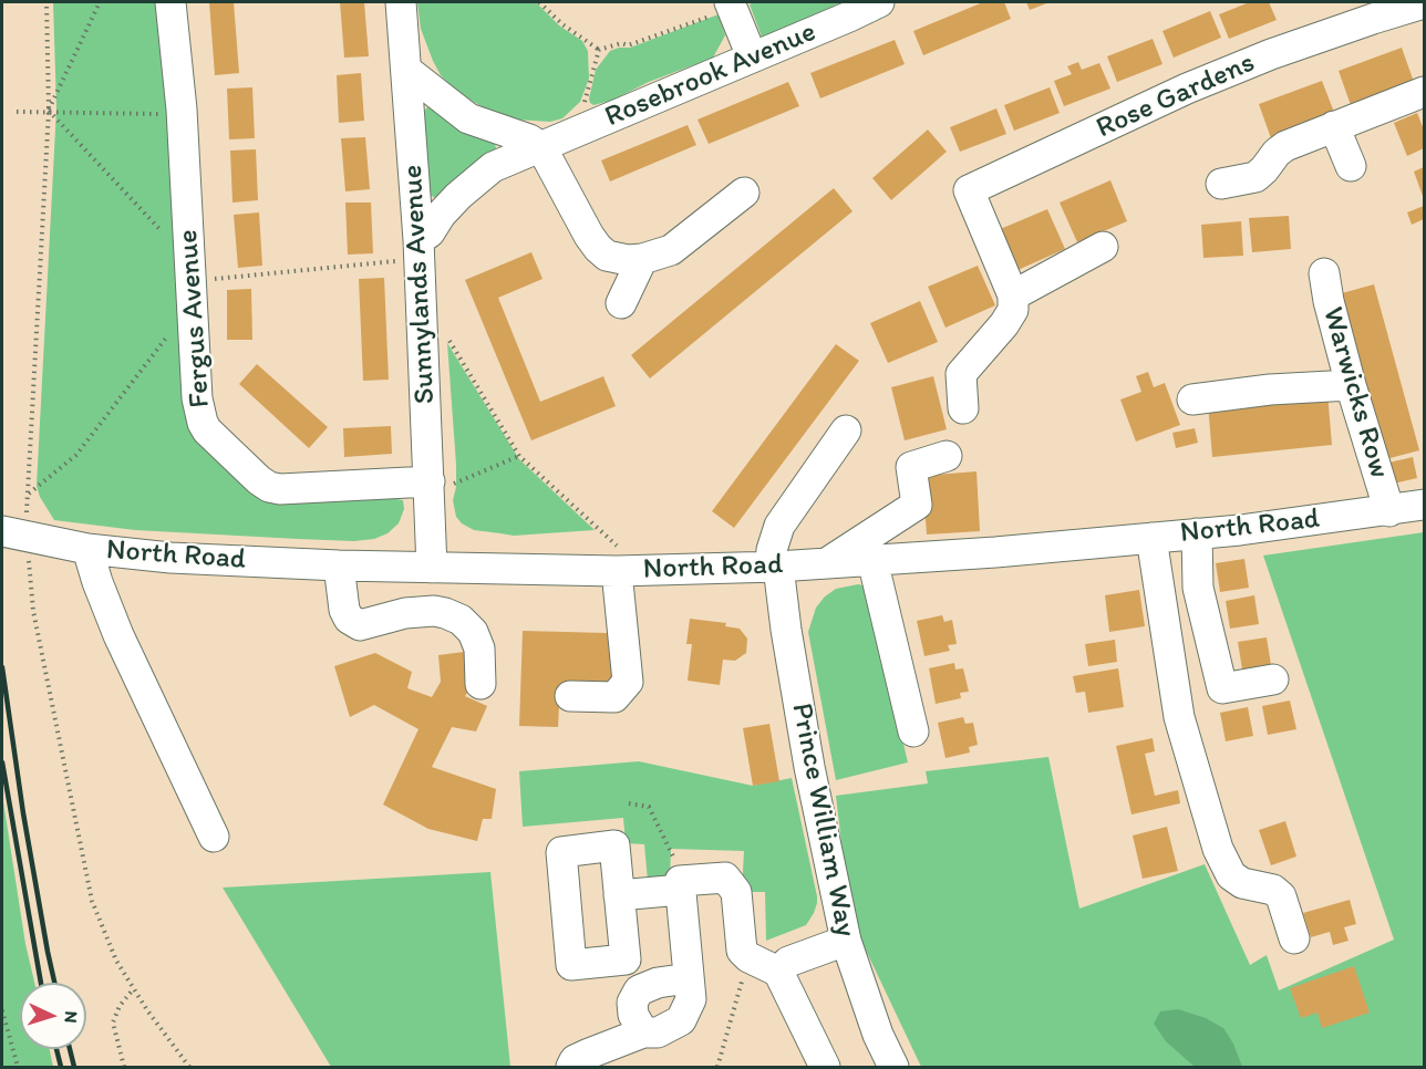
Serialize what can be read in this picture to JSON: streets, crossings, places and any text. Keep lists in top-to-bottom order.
{
  "streets": {
    "street": [
      "Rosebrook Avenue",
      "Rose Gardens",
      "Sunnylands Avenue",
      "Fergus Avenue",
      "Warwicks Row",
      "North Road",
      "Prince William Way"
    ]
  },
  "crossings": [
    ["Rosebrook Avenue", "Sunnylands Avenue"],
    ["Sunnylands Avenue", "Fergus Avenue"],
    ["Sunnylands Avenue", "North Road"],
    ["Warwicks Row", "North Road"],
    ["North Road", "Prince William Way"]
  ],
  "north": "right"
}
